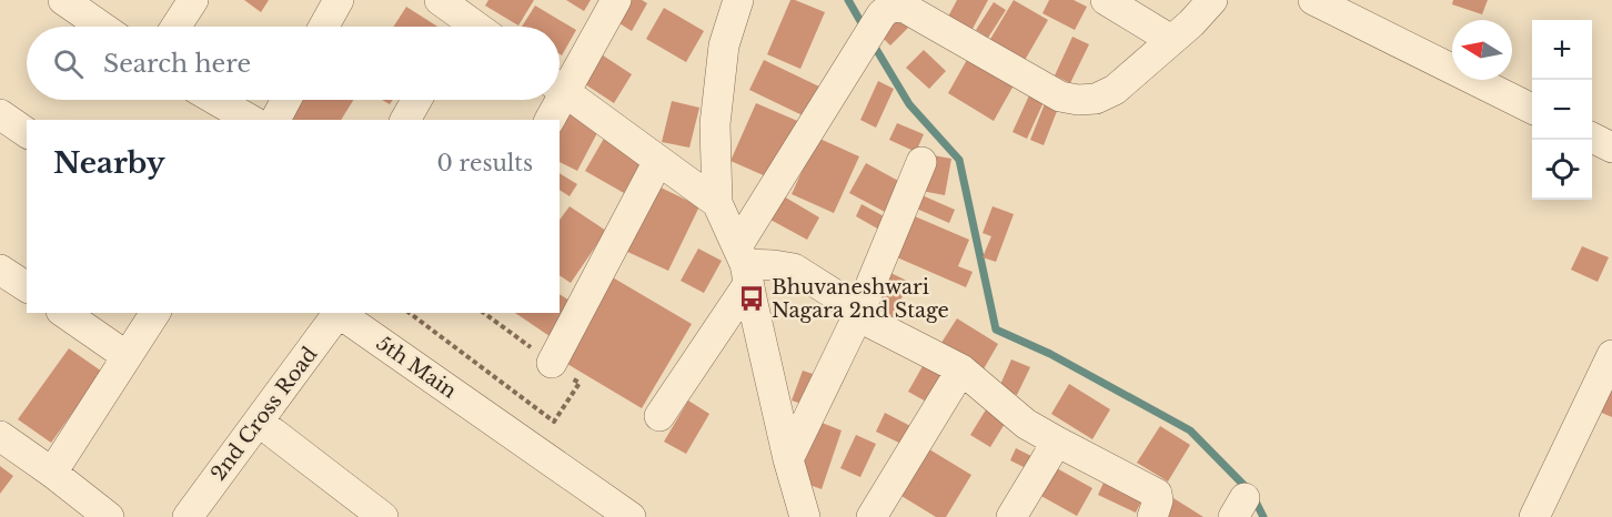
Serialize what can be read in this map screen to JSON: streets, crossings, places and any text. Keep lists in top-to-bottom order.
{
  "streets": {
    "street": ["5th Main", "2nd Cross Road"]
  },
  "places": {
    "bus stop": ["Bhuvaneshwari Nagara 2nd Stage"]
  },
  "north": "left",
  "page": {
    "map_buttons": ["+", "−"],
    "search": "Search here",
    "heading": ["Nearby", "0 results"]
  }
}
